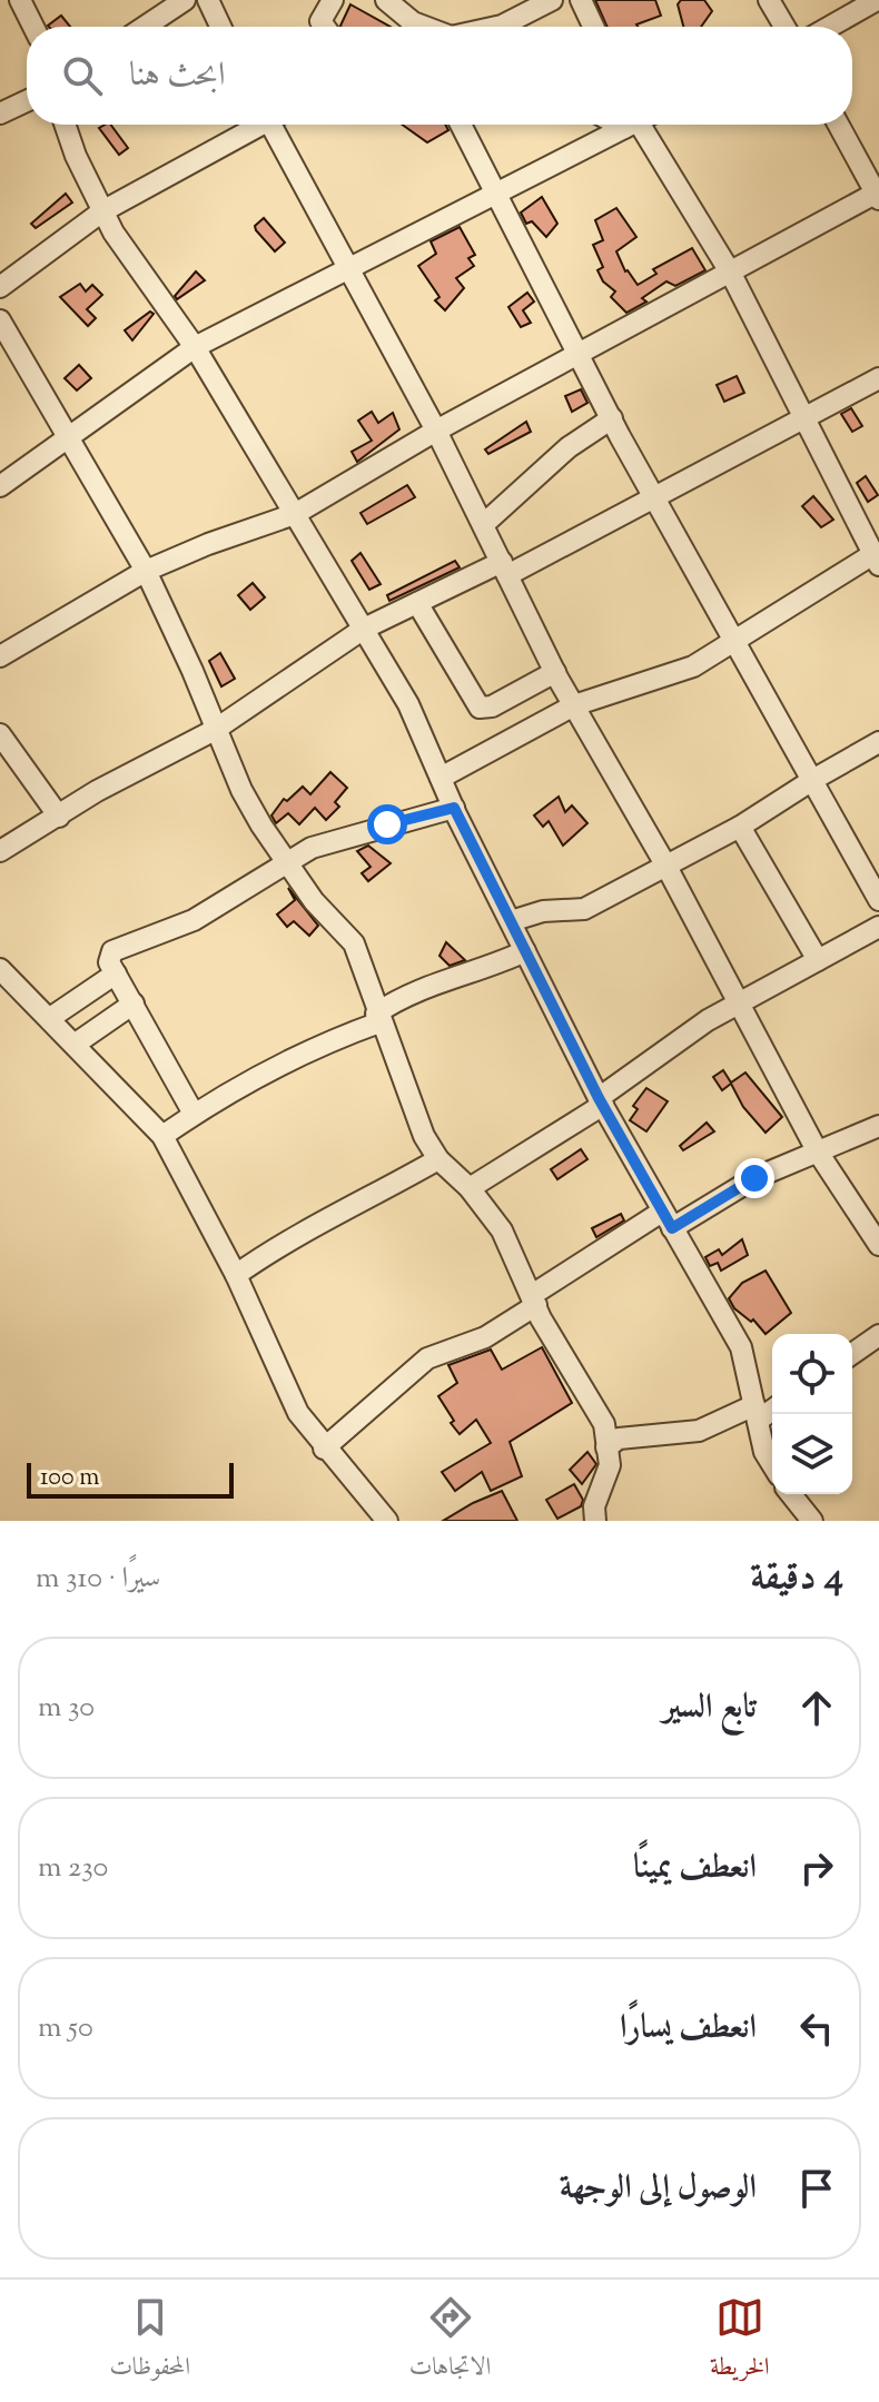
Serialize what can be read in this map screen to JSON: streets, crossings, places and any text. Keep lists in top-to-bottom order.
{
  "scale_bar": "100 m",
  "page": {
    "search": "ابحث هنا",
    "scale": "100 m",
    "heading": ["4 دقيقة", "سيرًا · 310 m"],
    "list": [
      ["تابع السير", "30 m"],
      ["انعطف يمينًا", "230 m"],
      ["انعطف يسارًا", "50 m"],
      "الوصول إلى الوجهة"
    ],
    "nav": ["الخريطة", "الاتجاهات", "المحفوظات"]
  }
}
